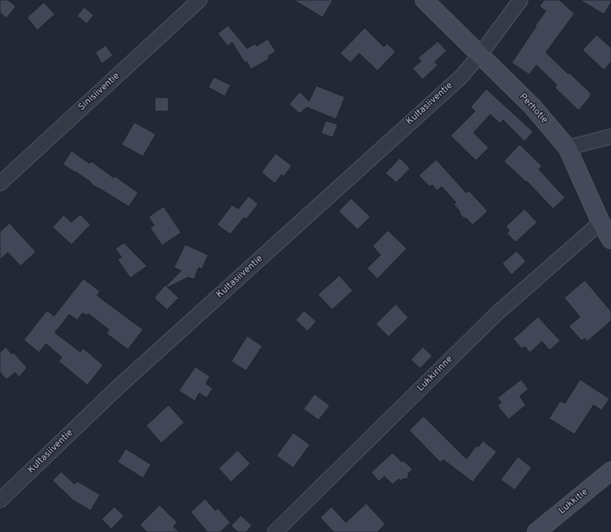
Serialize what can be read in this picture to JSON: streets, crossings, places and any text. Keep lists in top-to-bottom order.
{
  "streets": {
    "street": [
      "Sinisiiventie",
      "Kultasiiventie",
      "Perhotie",
      "Lukkirinne",
      "Lukkitie"
    ]
  },
  "crossings": [
    ["Kultasiiventie", "Perhotie"],
    ["Perhotie", "Lukkirinne"]
  ]
}
